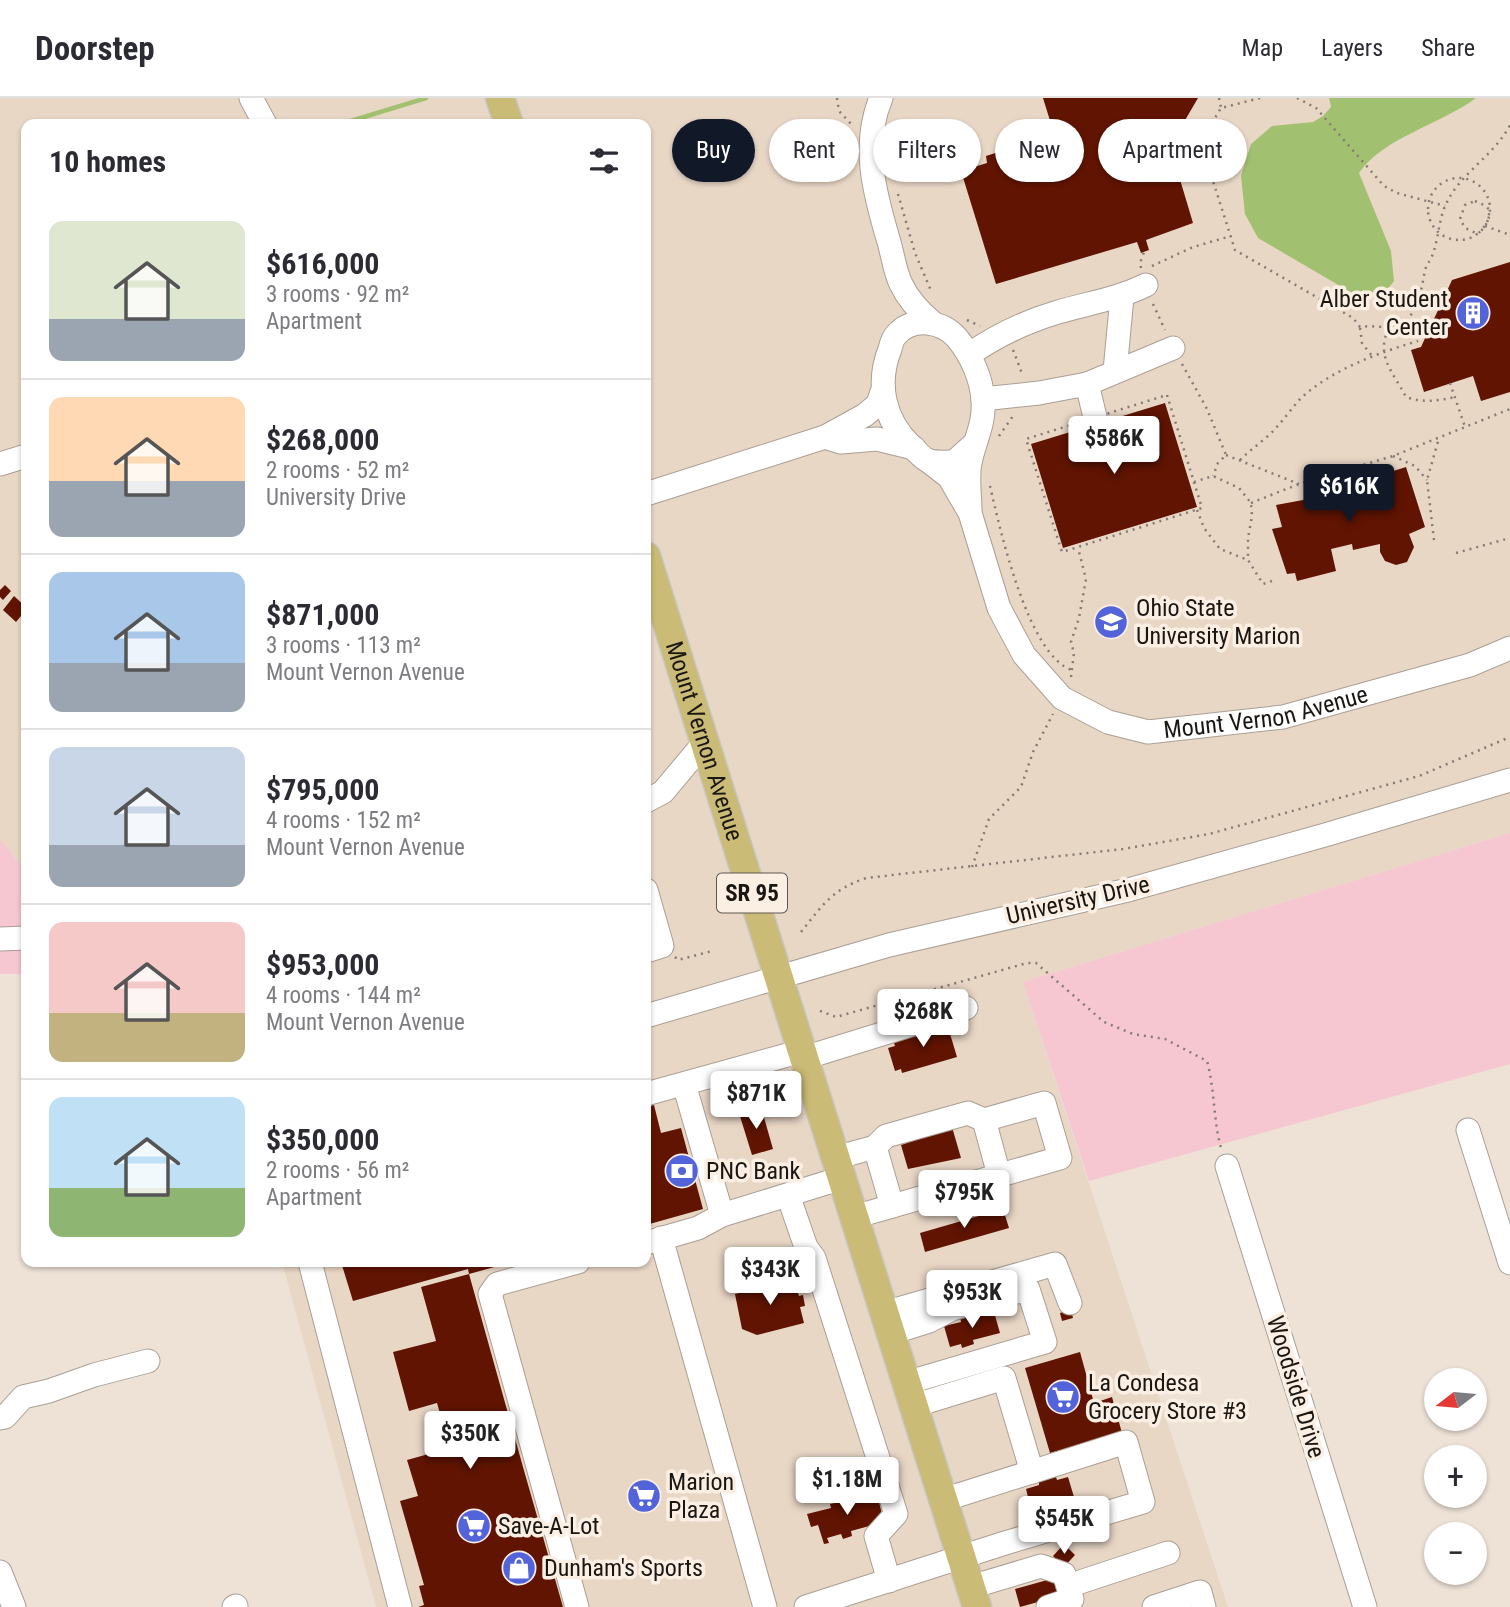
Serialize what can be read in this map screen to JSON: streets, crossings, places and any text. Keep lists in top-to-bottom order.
{
  "streets": {
    "main road": ["Mount Vernon Avenue", "SR 95"],
    "street": ["University Drive", "Woodside Drive"]
  },
  "crossings": [
    ["Mount Vernon Avenue", "University Drive"]
  ],
  "places": {
    "building": ["Alber Student Center"],
    "school or university": ["Ohio State University Marion"],
    "bank": ["PNC Bank"],
    "supermarket": ["La Condesa Grocery Store #3", "Marion Plaza", "Save-A-Lot"],
    "shop": ["Dunham's Sports"]
  },
  "north": "left",
  "page": {
    "header": "Doorstep",
    "nav": ["Map", "Layers", "Share"],
    "chip": [
      "Buy",
      "Rent",
      "Filters",
      "New",
      "Apartment"
    ],
    "heading": "10 homes",
    "list": [
      {
        "name": "$616,000",
        "note": "3 rooms · 92 m² · Apartment"
      },
      {
        "name": "$268,000",
        "note": "2 rooms · 52 m² · University Drive"
      },
      {
        "name": "$871,000",
        "note": "3 rooms · 113 m² · Mount Vernon Avenue"
      },
      {
        "name": "$795,000",
        "note": "4 rooms · 152 m² · Mount Vernon Avenue"
      },
      {
        "name": "$953,000",
        "note": "4 rooms · 144 m² · Mount Vernon Avenue"
      },
      {
        "name": "$350,000",
        "note": "2 rooms · 56 m² · Apartment"
      }
    ],
    "price": [
      "$586K",
      "$616K",
      "$268K",
      "$871K",
      "$795K",
      "$343K",
      "$953K",
      "$350K",
      "$1.18M",
      "$545K"
    ],
    "map_buttons": ["+", "−"]
  }
}
